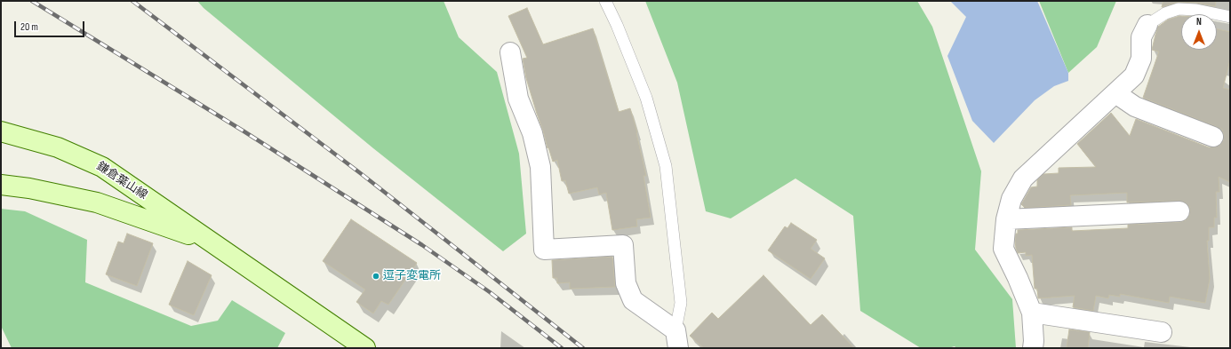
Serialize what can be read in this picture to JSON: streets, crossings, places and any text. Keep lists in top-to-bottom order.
{
  "streets": {
    "main road": ["鎌倉葉山線"]
  },
  "places": ["逗子変電所"],
  "scale_bar": "20 m",
  "north": "top"
}
